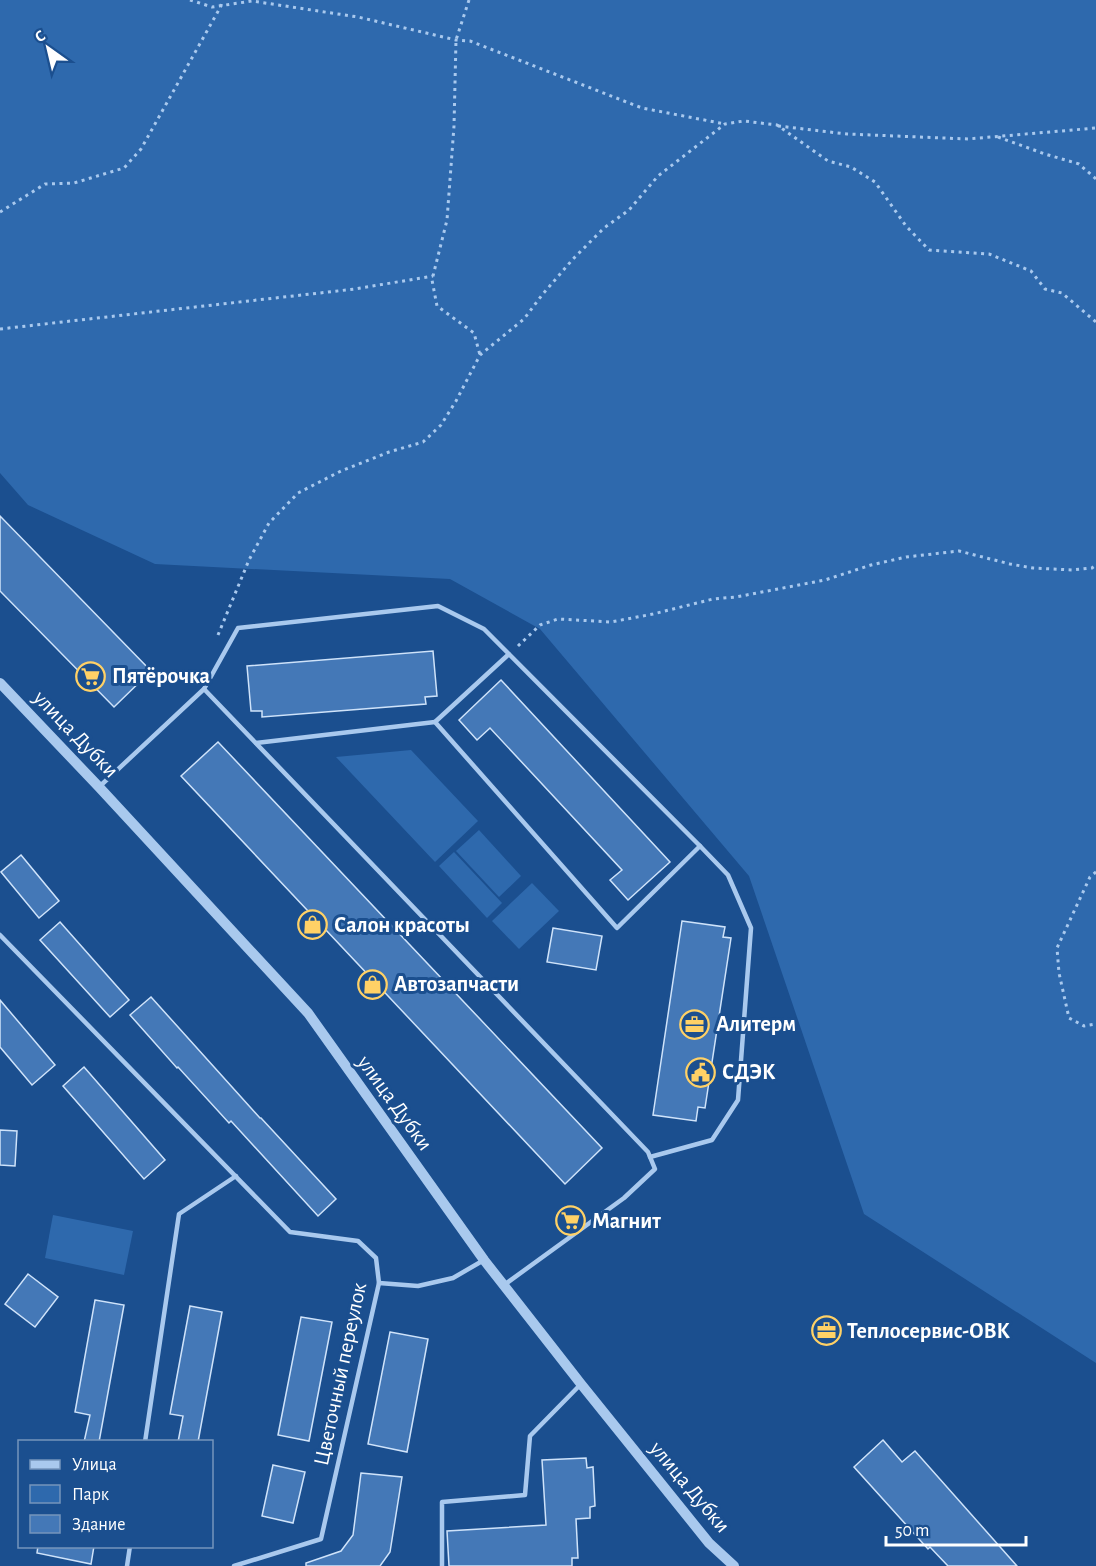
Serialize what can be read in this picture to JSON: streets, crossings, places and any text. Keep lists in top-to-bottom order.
{
  "streets": {
    "street": ["улица Дубки"],
    "lane": ["Цветочный переулок"]
  },
  "places": {
    "supermarket": ["Пятёрочка", "Магнит"],
    "shop": ["Салон красоты", "Автозапчасти"],
    "office": ["Алитерм", "Теплосервис-ОВК"],
    "public building": ["СДЭК"]
  },
  "legend": ["Улица", "Парк", "Здание"],
  "scale_bar": "50 m",
  "north": "top left"
}
